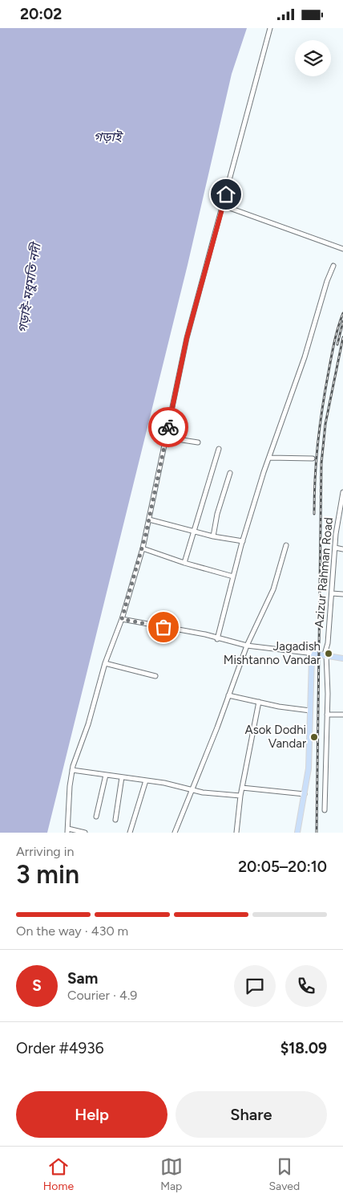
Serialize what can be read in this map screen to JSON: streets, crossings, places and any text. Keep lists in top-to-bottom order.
{
  "streets": {
    "street": ["Azizur Rahman Road"]
  },
  "water": ["গড়াই", "গড়াই-মধুমতি নদী"],
  "places": ["Jagadish Mishtanno Vandar", "Asok Dodhi Vandar"],
  "page": {
    "status": "20:02",
    "heading": ["3 min", "Arriving in", "20:05–20:10"],
    "panel": [
      "Sam",
      "Courier · 4.9",
      "Order #4936",
      "$18.09"
    ],
    "bar": "On the way · 430 m",
    "round": "S",
    "buttons": ["Help", "Share"],
    "tabs": ["Home", "Map", "Saved"]
  }
}
